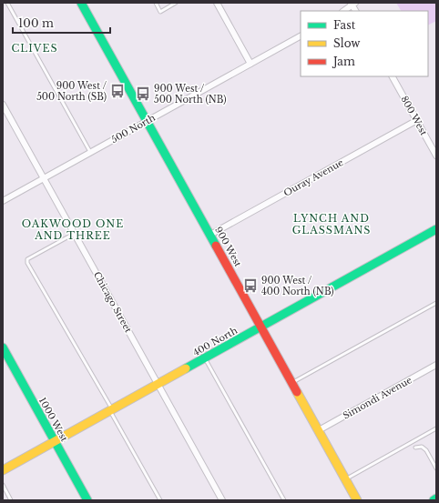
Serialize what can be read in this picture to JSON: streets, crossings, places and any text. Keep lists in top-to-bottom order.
{
  "streets": {
    "street": [
      "800 West",
      "500 North",
      "Ouray Avenue",
      "900 West",
      "Chicago Street",
      "400 North",
      "Simondi Avenue",
      "1000 West"
    ]
  },
  "crossings": [
    ["800 West", "Ouray Avenue"],
    ["500 North", "900 West"],
    ["500 North", "Chicago Street"],
    ["Ouray Avenue", "900 West"],
    ["900 West", "400 North"],
    ["900 West", "Simondi Avenue"],
    ["Chicago Street", "400 North"],
    ["400 North", "1000 West"]
  ],
  "districts": ["CLIVES", "LYNCH AND GLASSMANS", "OAKWOOD ONE AND THREE"],
  "places": {
    "bus stop": ["900 West / 500 North (SB)", "900 West / 500 North (NB)", "900 West / 400 North (NB)"]
  },
  "legend": ["Fast", "Slow", "Jam"],
  "scale_bar": "100 m"
}
